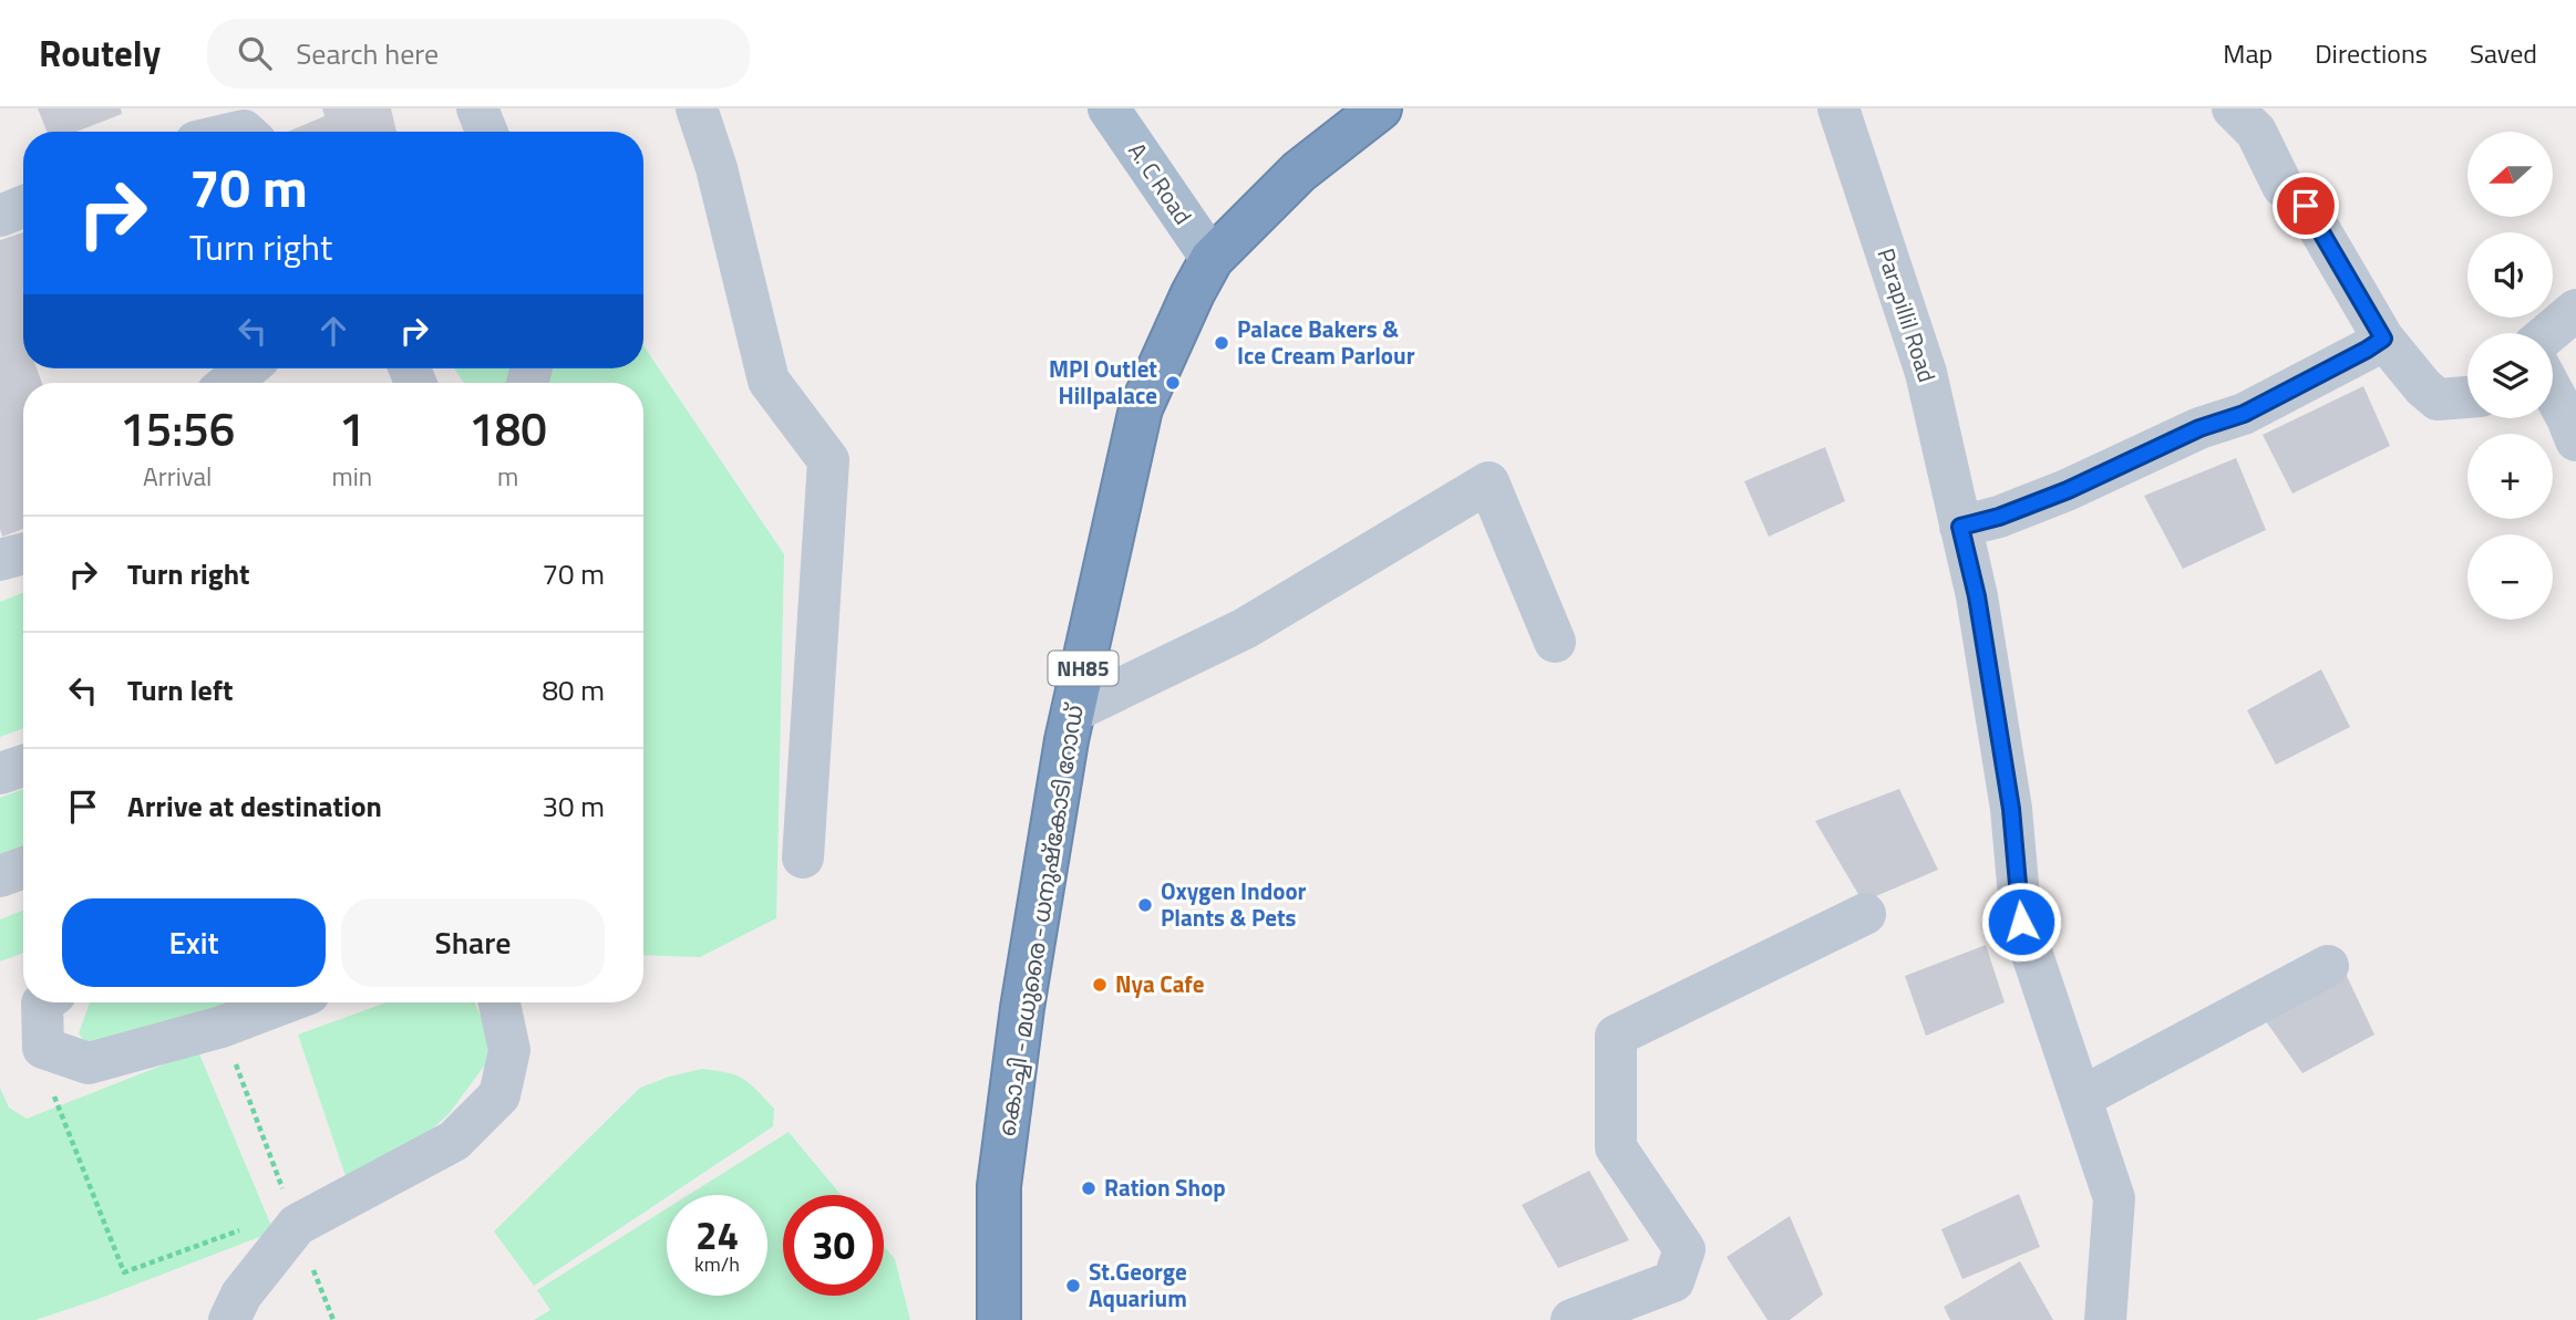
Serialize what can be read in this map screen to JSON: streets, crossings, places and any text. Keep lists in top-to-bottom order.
{
  "streets": {
    "highway": ["NH85", "കൊച്ചി - മധുരൈ - ധനുഷ്‌കോടി റോഡ്"],
    "main road": ["A. C Road"],
    "street": ["Parapillil Road"]
  },
  "crossings": [
    ["A. C Road", "കൊച്ചി - മധുരൈ - ധനുഷ്‌കോടി റോഡ്"]
  ],
  "places": [
    "Palace Bakers & Ice Cream Parlour",
    "MPI Outlet Hillpalace",
    "Oxygen Indoor Plants & Pets",
    "Nya Cafe",
    "Ration Shop",
    "St.George Aquarium"
  ],
  "north": "left",
  "page": {
    "header": "Routely",
    "search": "Search here",
    "nav": ["Map", "Directions", "Saved"],
    "map_buttons": ["+", "−"],
    "turn": ["70 m", "Turn right"],
    "eta": [
      "15:56",
      "Arrival",
      "1",
      "min",
      "180",
      "m"
    ],
    "list": [
      {
        "name": "Turn right",
        "value": "70 m"
      },
      {
        "name": "Turn left",
        "value": "80 m"
      },
      {
        "name": "Arrive at destination",
        "value": "30 m"
      }
    ],
    "buttons": ["Exit", "Share"],
    "speed": "24 km/h",
    "limit": "30"
  }
}
